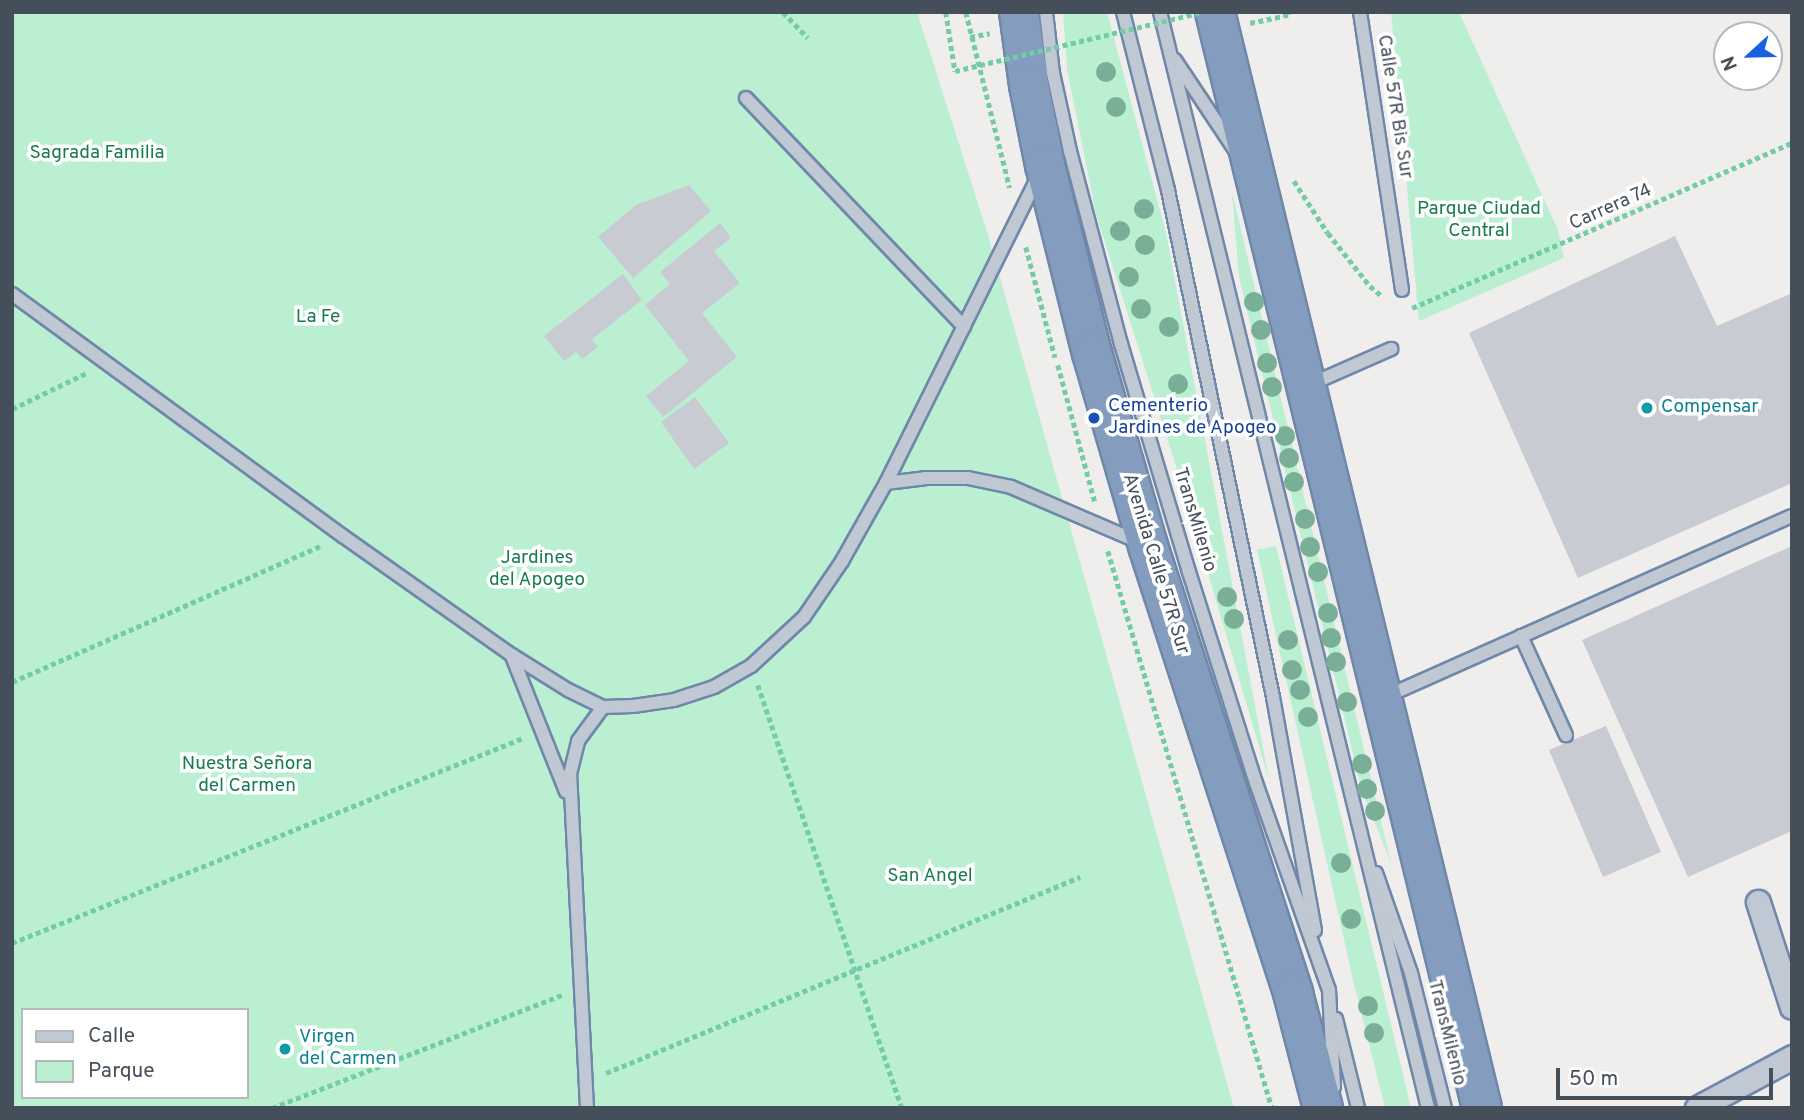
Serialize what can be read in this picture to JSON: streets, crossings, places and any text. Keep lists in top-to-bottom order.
{
  "streets": {
    "highway": ["Avenida Calle 57R Sur"],
    "lane": ["Calle 57R Bis Sur", "TransMilenio"],
    "path": ["Carrera 74"]
  },
  "parks": [
    "Sagrada Familia",
    "Parque Ciudad Central",
    "La Fe",
    "Jardines del Apogeo",
    "Nuestra Señora del Carmen",
    "San Angel"
  ],
  "places": ["Compensar", "Cementerio Jardines de Apogeo", "Virgen del Carmen"],
  "legend": ["Calle", "Parque"],
  "scale_bar": "50 m",
  "north": "left"
}
